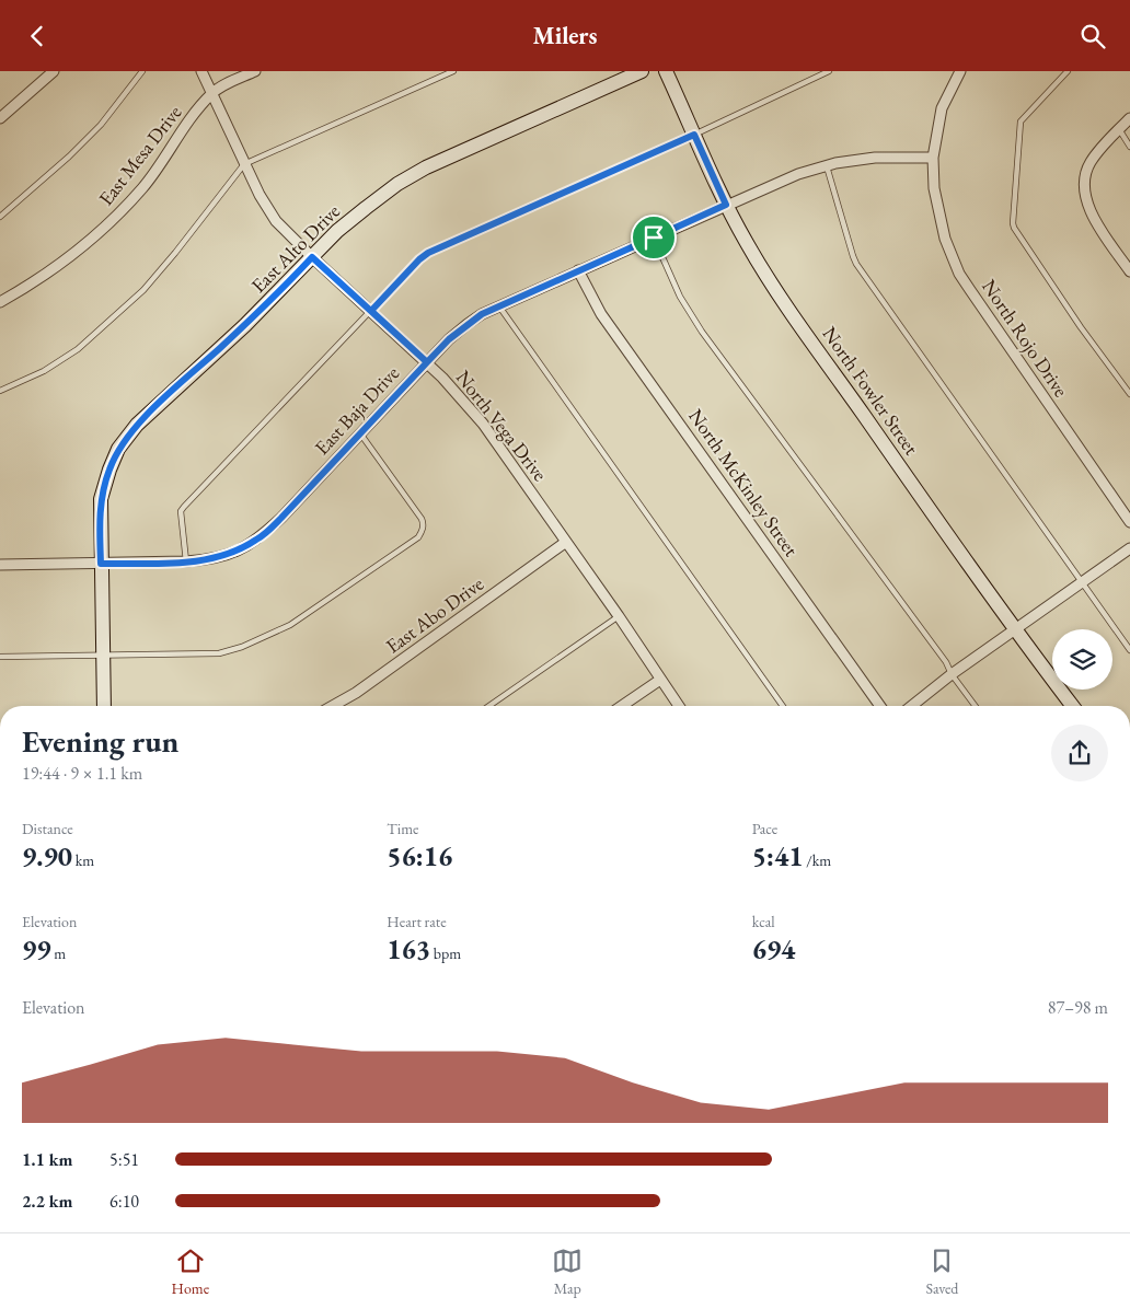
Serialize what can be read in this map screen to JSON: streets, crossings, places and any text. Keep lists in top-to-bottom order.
{
  "streets": {
    "street": [
      "East Mesa Drive",
      "East Alto Drive",
      "North Rojo Drive",
      "North Fowler Street",
      "East Baja Drive",
      "North Vega Drive",
      "North McKinley Street",
      "East Abo Drive"
    ]
  },
  "crossings": [
    ["East Mesa Drive", "North Vega Drive"],
    ["East Alto Drive", "East Baja Drive"],
    ["East Alto Drive", "North Vega Drive"],
    ["North Rojo Drive", "East Baja Drive"],
    ["North Fowler Street", "East Baja Drive"],
    ["East Baja Drive", "North Vega Drive"],
    ["East Baja Drive", "North McKinley Street"],
    ["North Vega Drive", "East Abo Drive"]
  ],
  "page": {
    "header": "Milers",
    "heading": ["Evening run", "19:44 · 9 × 1.1 km"],
    "stats": [
      ["Distance", "9.90 km"],
      ["Time", "56:16"],
      ["Pace", "5:41 /km"],
      ["Elevation", "99 m"],
      ["Heart rate", "163 bpm"],
      ["kcal", "694"]
    ],
    "chart": ["Elevation", "87–98 m"],
    "list": [
      {
        "name": "1.1 km",
        "note": "5:51"
      },
      {
        "name": "2.2 km",
        "note": "6:10"
      }
    ],
    "tabs": ["Home", "Map", "Saved"]
  }
}
